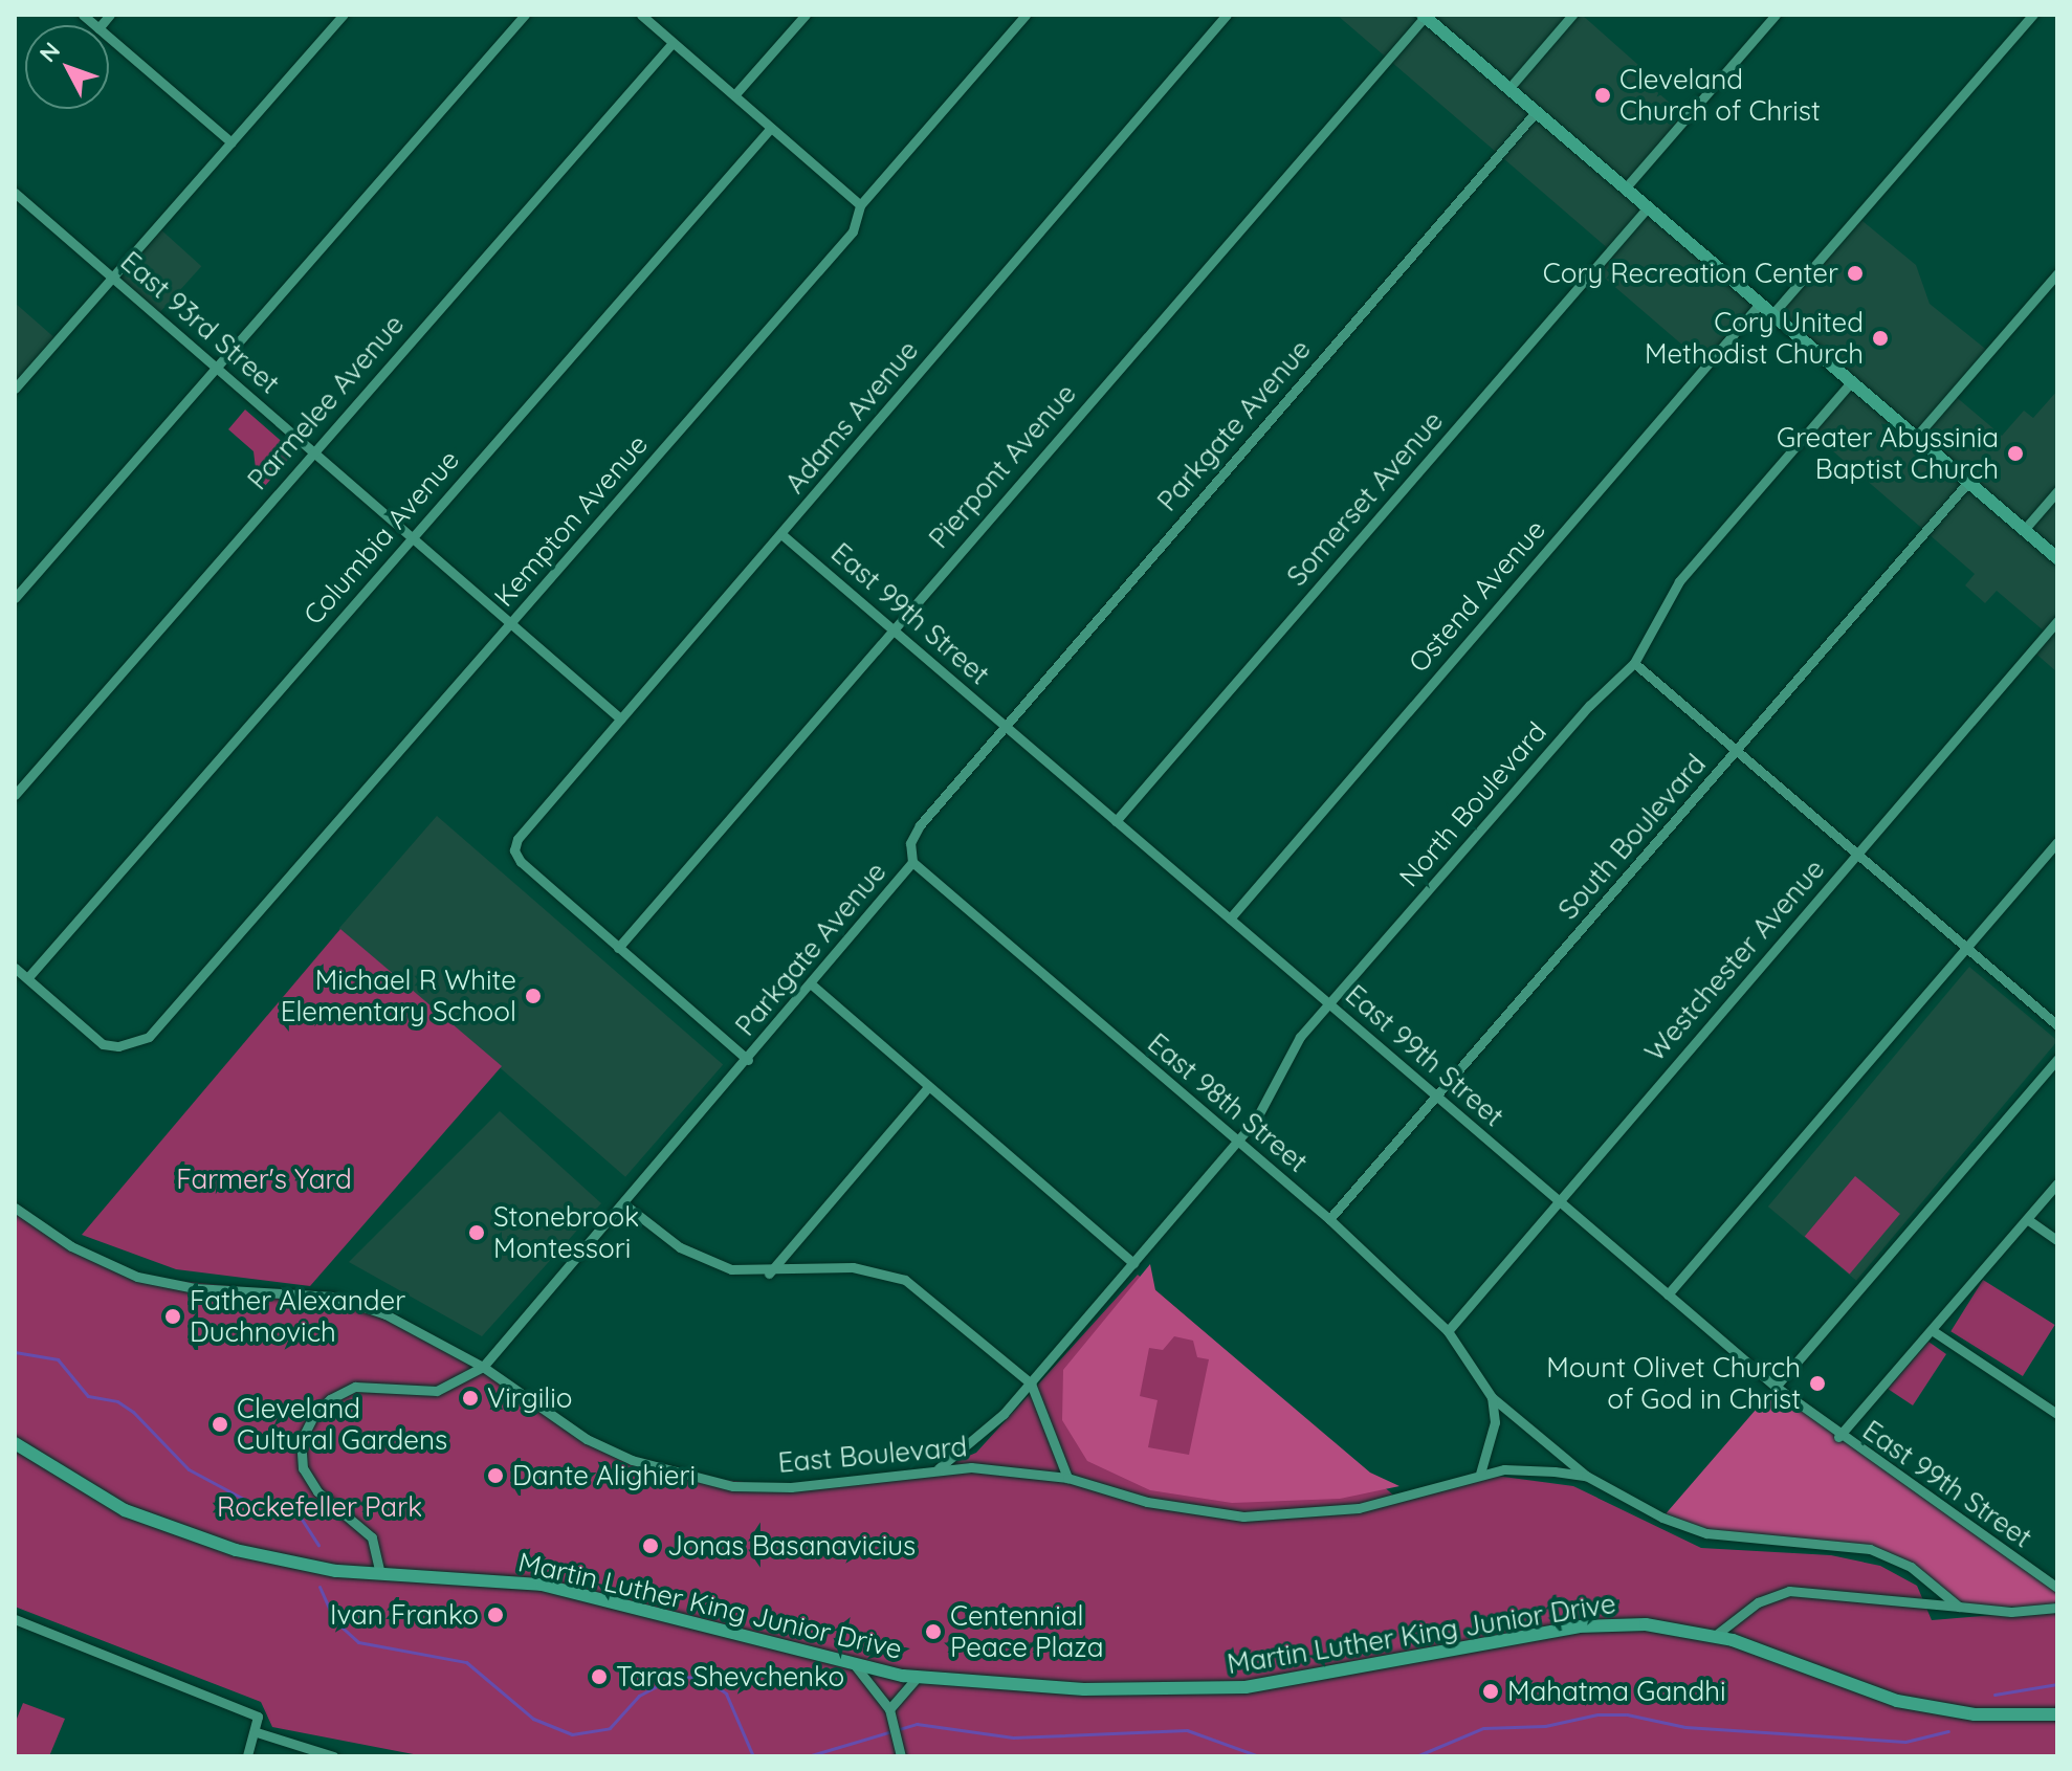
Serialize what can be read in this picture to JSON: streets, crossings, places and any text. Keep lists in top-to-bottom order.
{
  "streets": {
    "main road": ["Martin Luther King Junior Drive"],
    "street": [
      "East 93rd Street",
      "Parmelee Avenue",
      "Adams Avenue",
      "Parkgate Avenue",
      "Pierpont Avenue",
      "Somerset Avenue",
      "Kempton Avenue",
      "Columbia Avenue",
      "Ostend Avenue",
      "East 99th Street",
      "North Boulevard",
      "South Boulevard",
      "Westchester Avenue",
      "East 98th Street",
      "East Boulevard"
    ]
  },
  "crossings": [
    ["East 93rd Street", "Parmelee Avenue"],
    ["East 93rd Street", "Adams Avenue"],
    ["East 93rd Street", "Kempton Avenue"],
    ["East 93rd Street", "Columbia Avenue"],
    ["Adams Avenue", "Pierpont Avenue"],
    ["Adams Avenue", "East 99th Street"],
    ["Parkgate Avenue", "East 99th Street"],
    ["Parkgate Avenue", "East 98th Street"],
    ["Parkgate Avenue", "East Boulevard"],
    ["Parkgate Avenue", "Martin Luther King Junior Drive"],
    ["Pierpont Avenue", "East 99th Street"],
    ["Somerset Avenue", "East 99th Street"],
    ["Kempton Avenue", "Columbia Avenue"],
    ["Ostend Avenue", "East 99th Street"],
    ["East 99th Street", "North Boulevard"],
    ["East 99th Street", "South Boulevard"],
    ["East 99th Street", "Westchester Avenue"],
    ["North Boulevard", "East 98th Street"],
    ["North Boulevard", "East Boulevard"],
    ["South Boulevard", "East 98th Street"],
    ["Westchester Avenue", "East 98th Street"],
    ["East 98th Street", "East Boulevard"]
  ],
  "parks": ["Farmer's Yard", "Rockefeller Park"],
  "places": [
    "Cleveland Church of Christ",
    "Cory Recreation Center",
    "Cory United Methodist Church",
    "Greater Abyssinia Baptist Church",
    "Michael R White Elementary School",
    "Stonebrook Montessori",
    "Father Alexander Duchnovich",
    "Mount Olivet Church of God in Christ",
    "Virgilio",
    "Cleveland Cultural Gardens",
    "Dante Alighieri",
    "Jonas Basanavicius",
    "Ivan Franko",
    "Centennial Peace Plaza",
    "Taras Shevchenko",
    "Mahatma Gandhi"
  ],
  "north": "top left"
}
